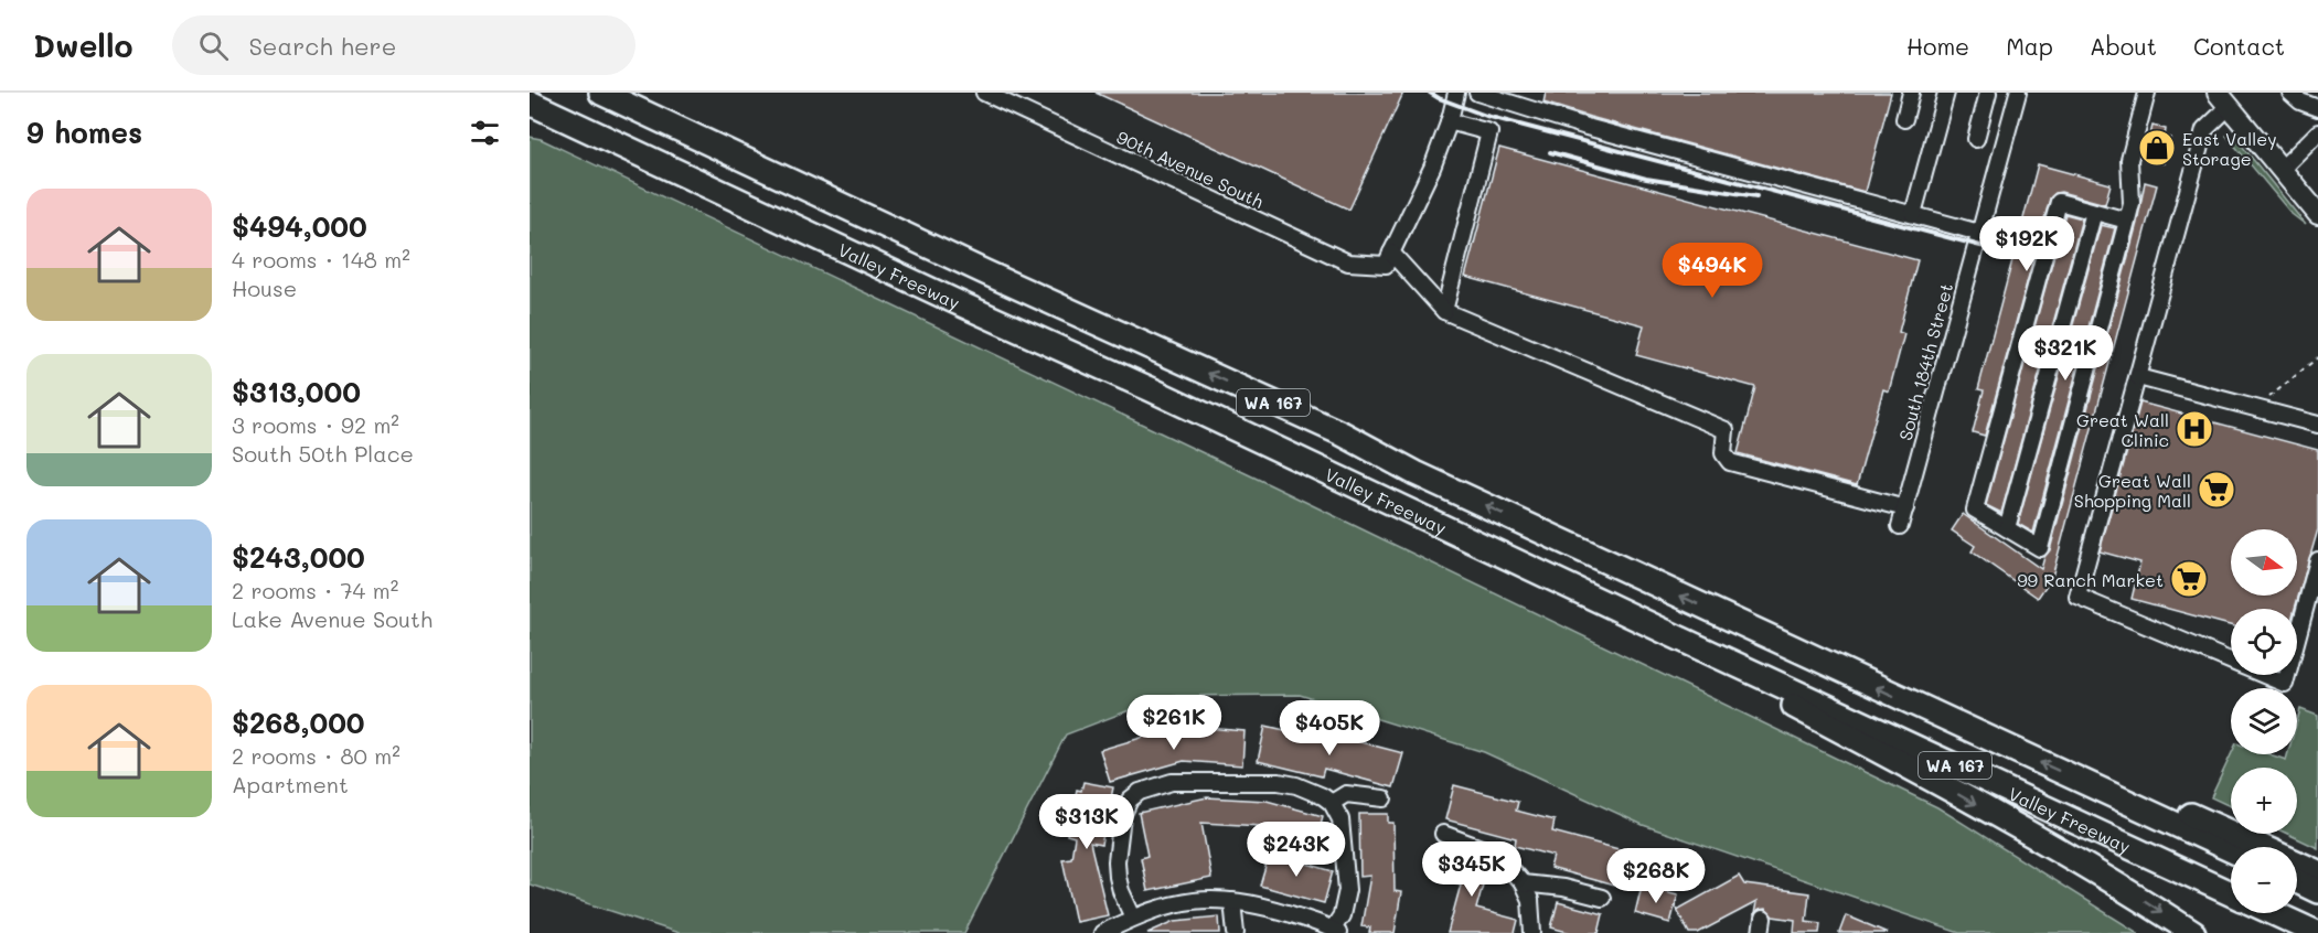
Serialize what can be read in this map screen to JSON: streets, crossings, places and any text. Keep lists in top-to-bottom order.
{
  "streets": {
    "highway": ["Valley Freeway", "WA 167"],
    "street": ["90th Avenue South", "South 184th Street"]
  },
  "places": {
    "shop": ["East Valley Storage"],
    "hospital": ["Great Wall Clinic"],
    "supermarket": ["Great Wall Shopping Mall", "99 Ranch Market"]
  },
  "north": "right",
  "page": {
    "header": "Dwello",
    "search": "Search here",
    "nav": [
      "Home",
      "Map",
      "About",
      "Contact"
    ],
    "heading": "9 homes",
    "list": [
      {
        "name": "$494,000",
        "note": "4 rooms · 148 m² · House"
      },
      {
        "name": "$313,000",
        "note": "3 rooms · 92 m² · South 50th Place"
      },
      {
        "name": "$243,000",
        "note": "2 rooms · 74 m² · Lake Avenue South"
      },
      {
        "name": "$268,000",
        "note": "2 rooms · 80 m² · Apartment"
      }
    ],
    "price": [
      "$192K",
      "$494K",
      "$321K",
      "$261K",
      "$405K",
      "$313K",
      "$243K",
      "$345K",
      "$268K"
    ],
    "map_buttons": ["+", "−"]
  }
}
